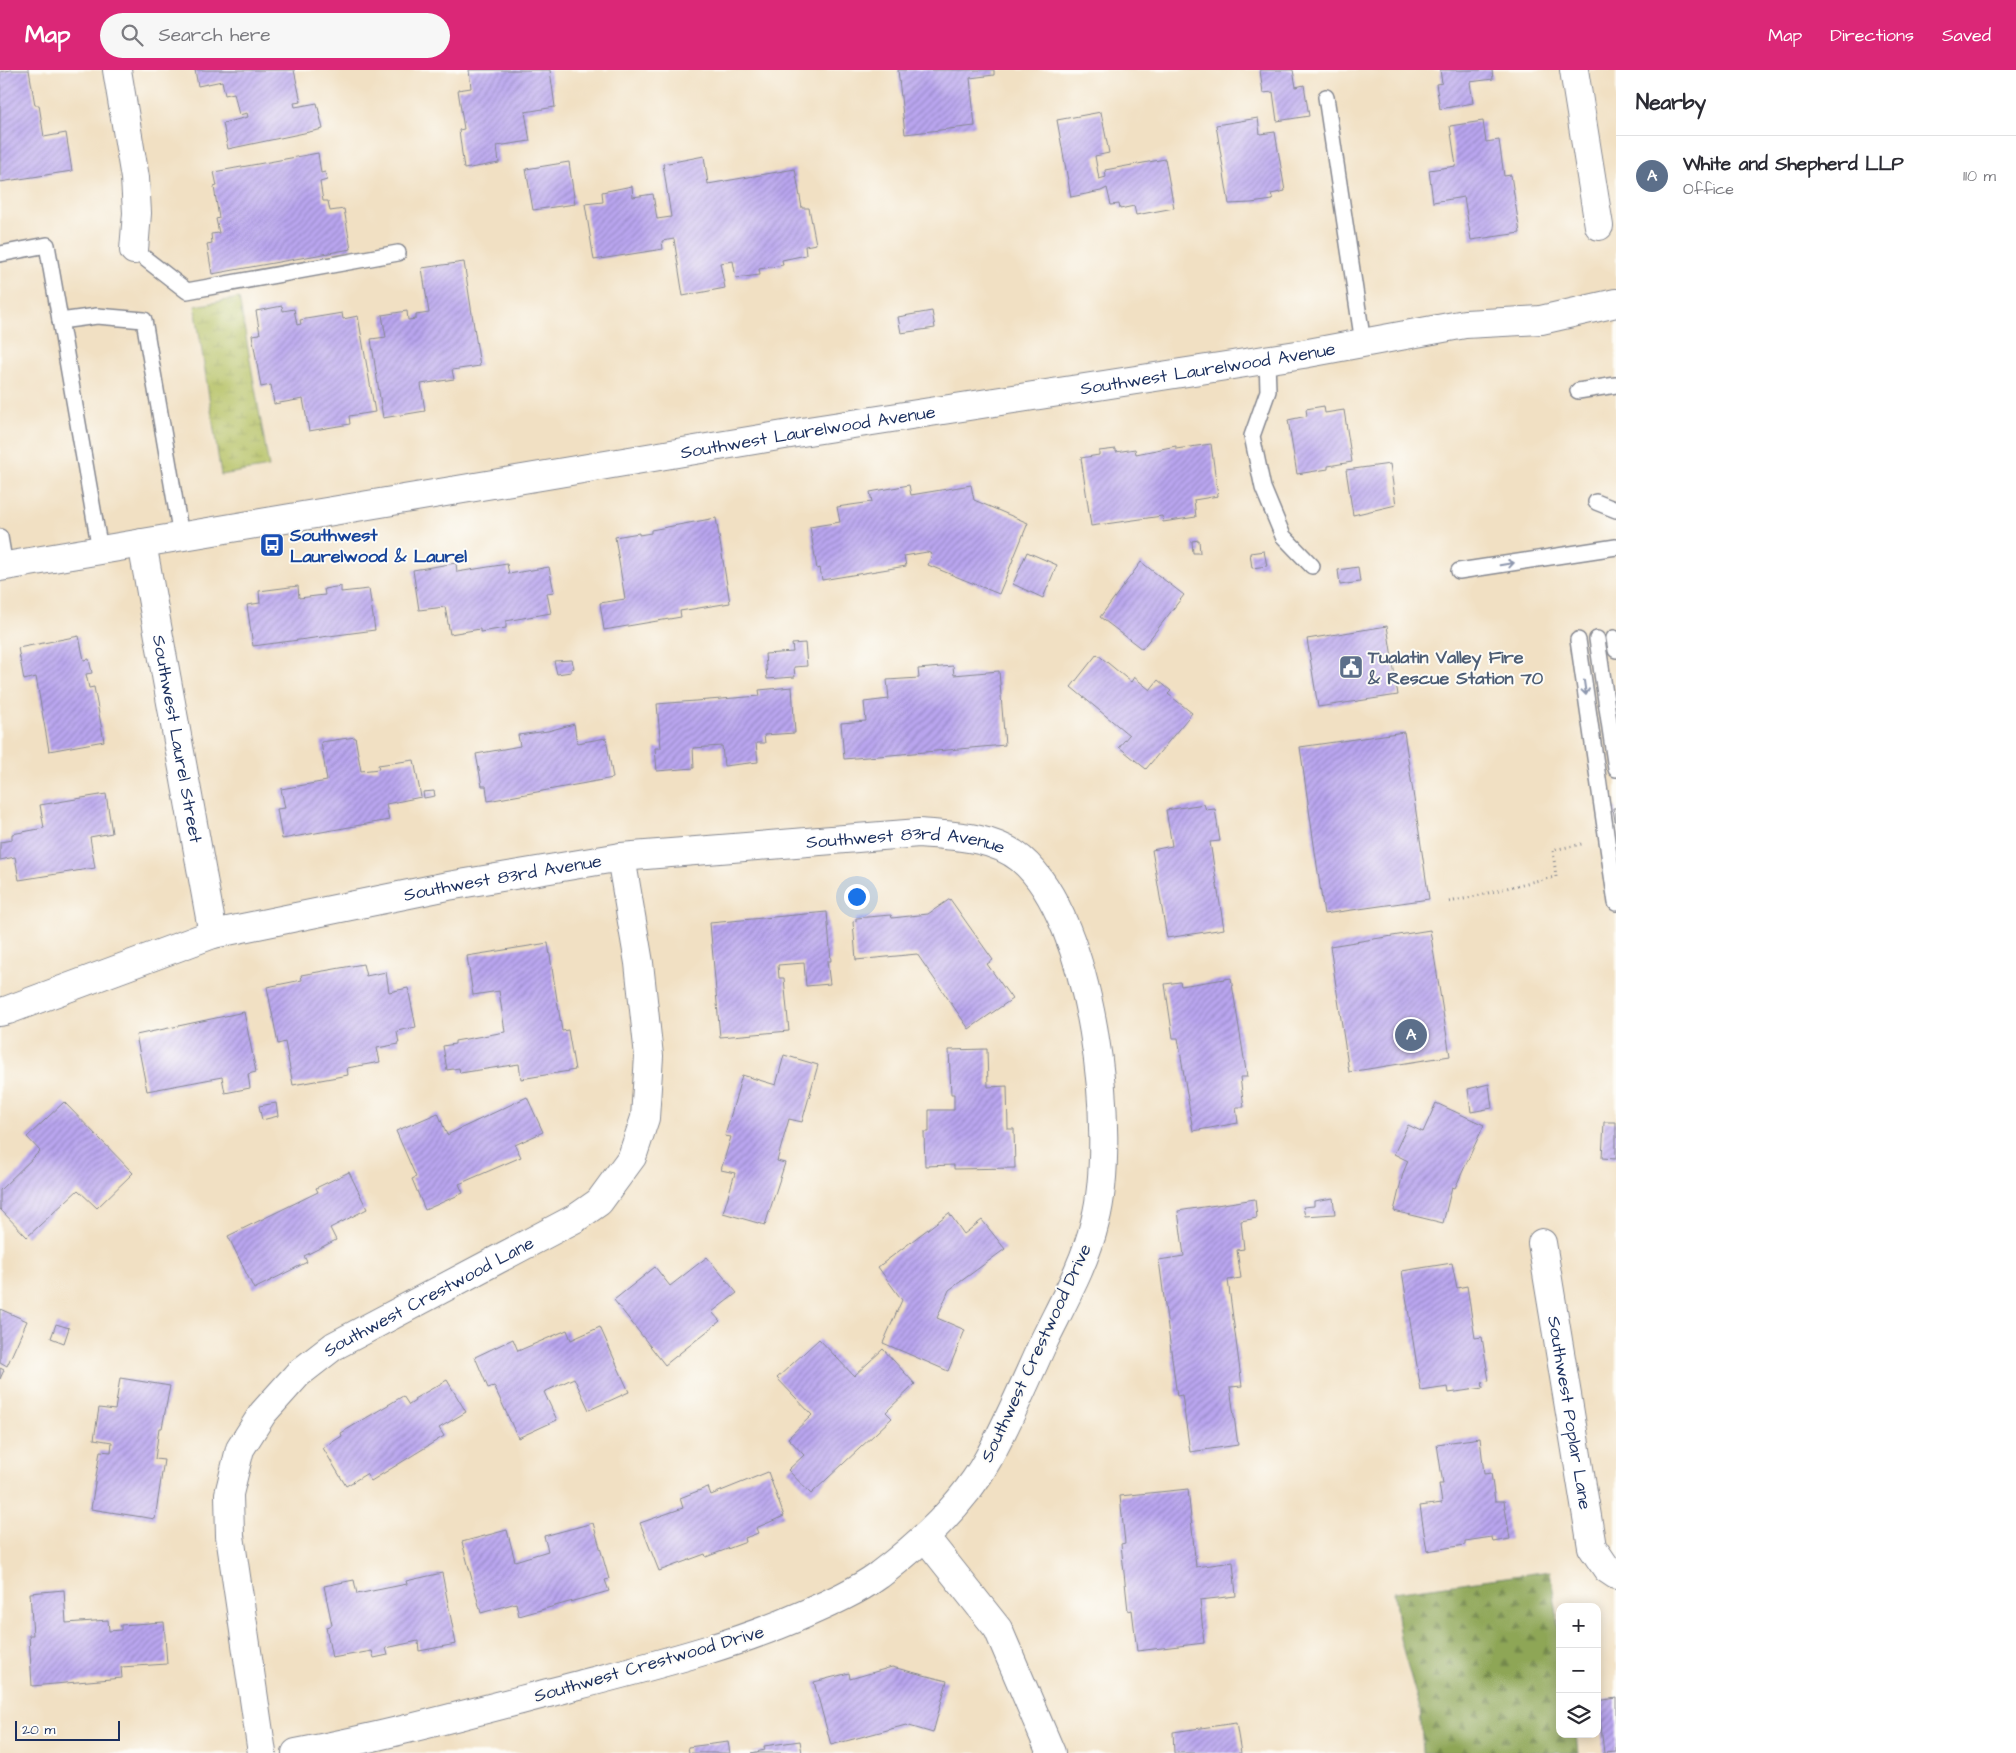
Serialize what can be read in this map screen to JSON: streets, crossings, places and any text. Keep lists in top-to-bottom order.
{
  "streets": {
    "street": [
      "Southwest Laurelwood Avenue",
      "Southwest Laurel Street",
      "Southwest 83rd Avenue",
      "Southwest Crestwood Lane",
      "Southwest Crestwood Drive",
      "Southwest Poplar Lane"
    ]
  },
  "crossings": [
    ["Southwest Laurelwood Avenue", "Southwest Laurel Street"],
    ["Southwest Laurel Street", "Southwest 83rd Avenue"],
    ["Southwest 83rd Avenue", "Southwest Crestwood Lane"],
    ["Southwest 83rd Avenue", "Southwest Crestwood Drive"]
  ],
  "places": {
    "bus stop": ["Southwest Laurelwood & Laurel"],
    "public building": ["Tualatin Valley Fire & Rescue Station 70"]
  },
  "scale_bar": "20 m",
  "page": {
    "header": "Map",
    "search": "Search here",
    "nav": ["Map", "Directions", "Saved"],
    "heading": "Nearby",
    "list": [
      {
        "mark": "A",
        "name": "White and Shepherd LLP",
        "note": "Office",
        "value": "110 m"
      }
    ],
    "pins": "A",
    "map_buttons": ["+", "−"],
    "scale": "20 m"
  }
}
